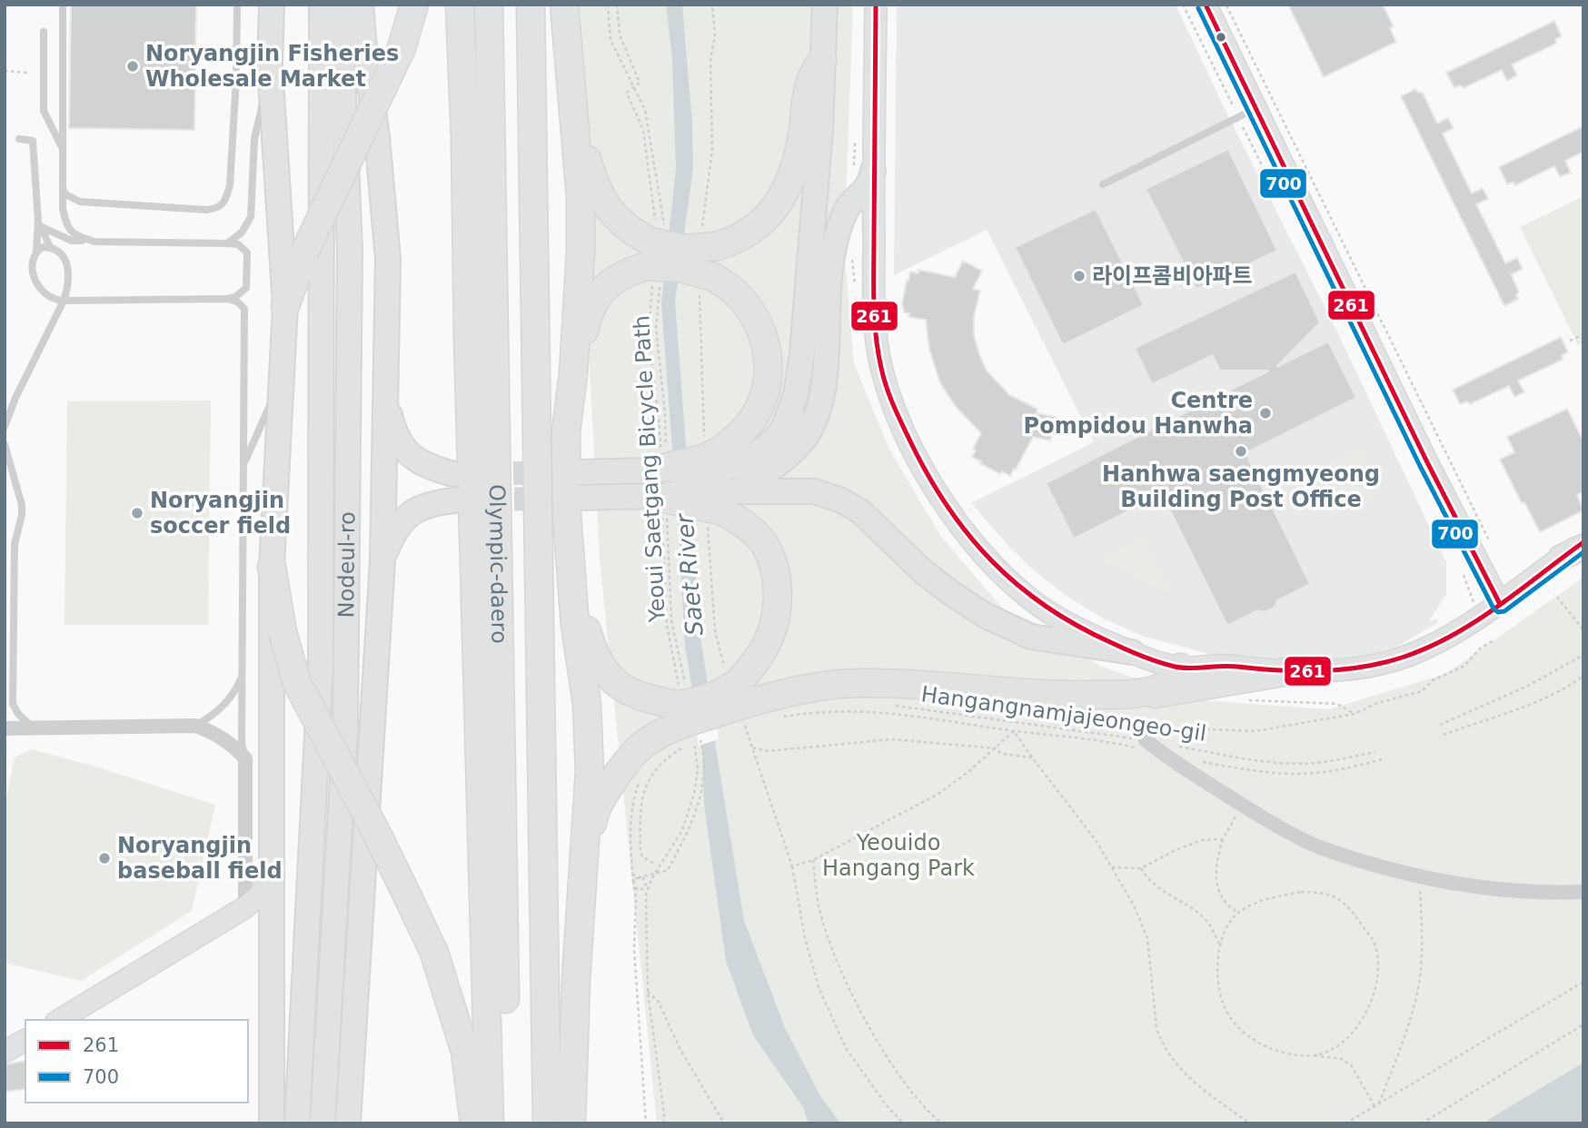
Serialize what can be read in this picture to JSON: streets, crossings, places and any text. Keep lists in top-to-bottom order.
{
  "streets": {
    "highway": ["Olympic-daero"],
    "main road": ["Nodeul-ro"],
    "path": ["Yeoui Saetgang Bicycle Path", "Hangangnamjajeongeo-gil"]
  },
  "water": ["Saet River"],
  "parks": ["Yeouido Hangang Park"],
  "places": [
    "Noryangjin Fisheries Wholesale Market",
    "라이프콤비아파트",
    "Centre Pompidou Hanwha",
    "Hanhwa saengmyeong Building Post Office",
    "Noryangjin soccer field",
    "Noryangjin baseball field"
  ],
  "lines": ["transit line 261", "transit line 700"],
  "legend": ["261", "700"]
}
